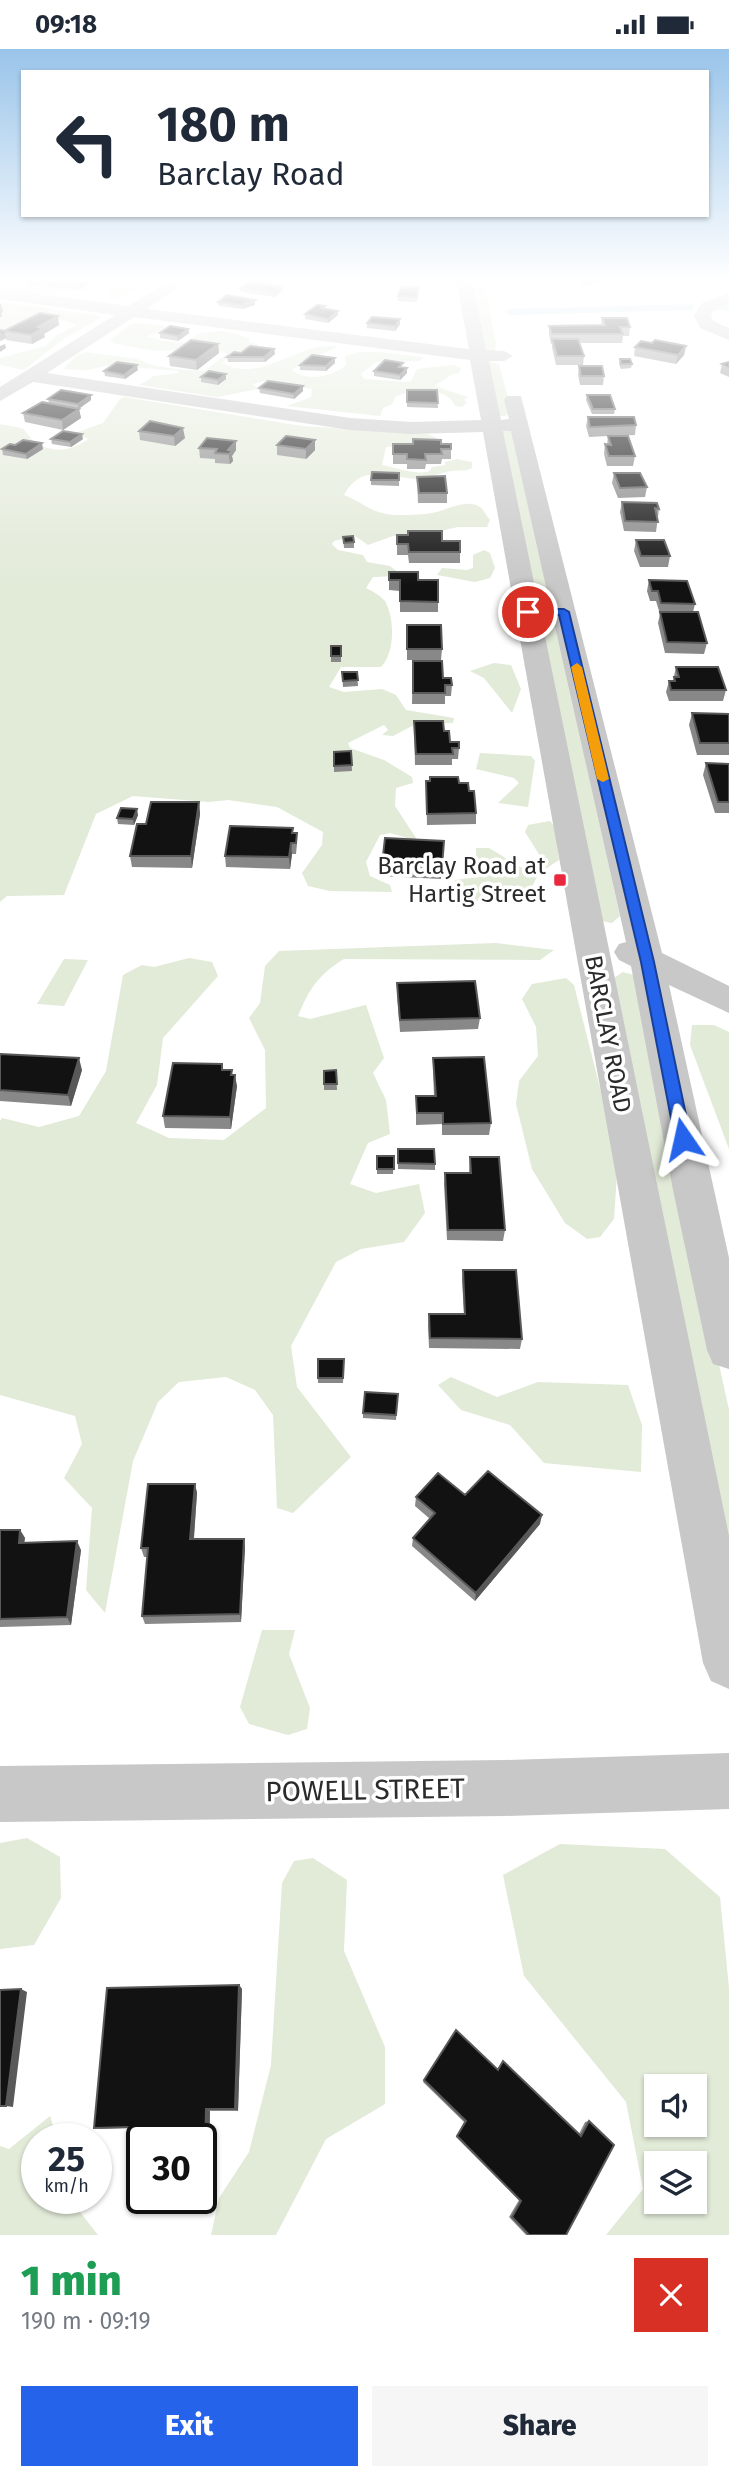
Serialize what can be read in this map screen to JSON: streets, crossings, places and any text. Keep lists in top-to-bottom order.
{
  "streets": {
    "street": ["BARCLAY ROAD", "POWELL STREET"]
  },
  "places": {
    "transit": ["Barclay Road at Hartig Street"]
  },
  "page": {
    "status": "09:18",
    "turn": ["180 m", "Barclay Road"],
    "speed": "25 km/h",
    "limit": "30",
    "heading": ["1 min", "190 m · 09:19"],
    "buttons": ["Exit", "Share"]
  }
}
